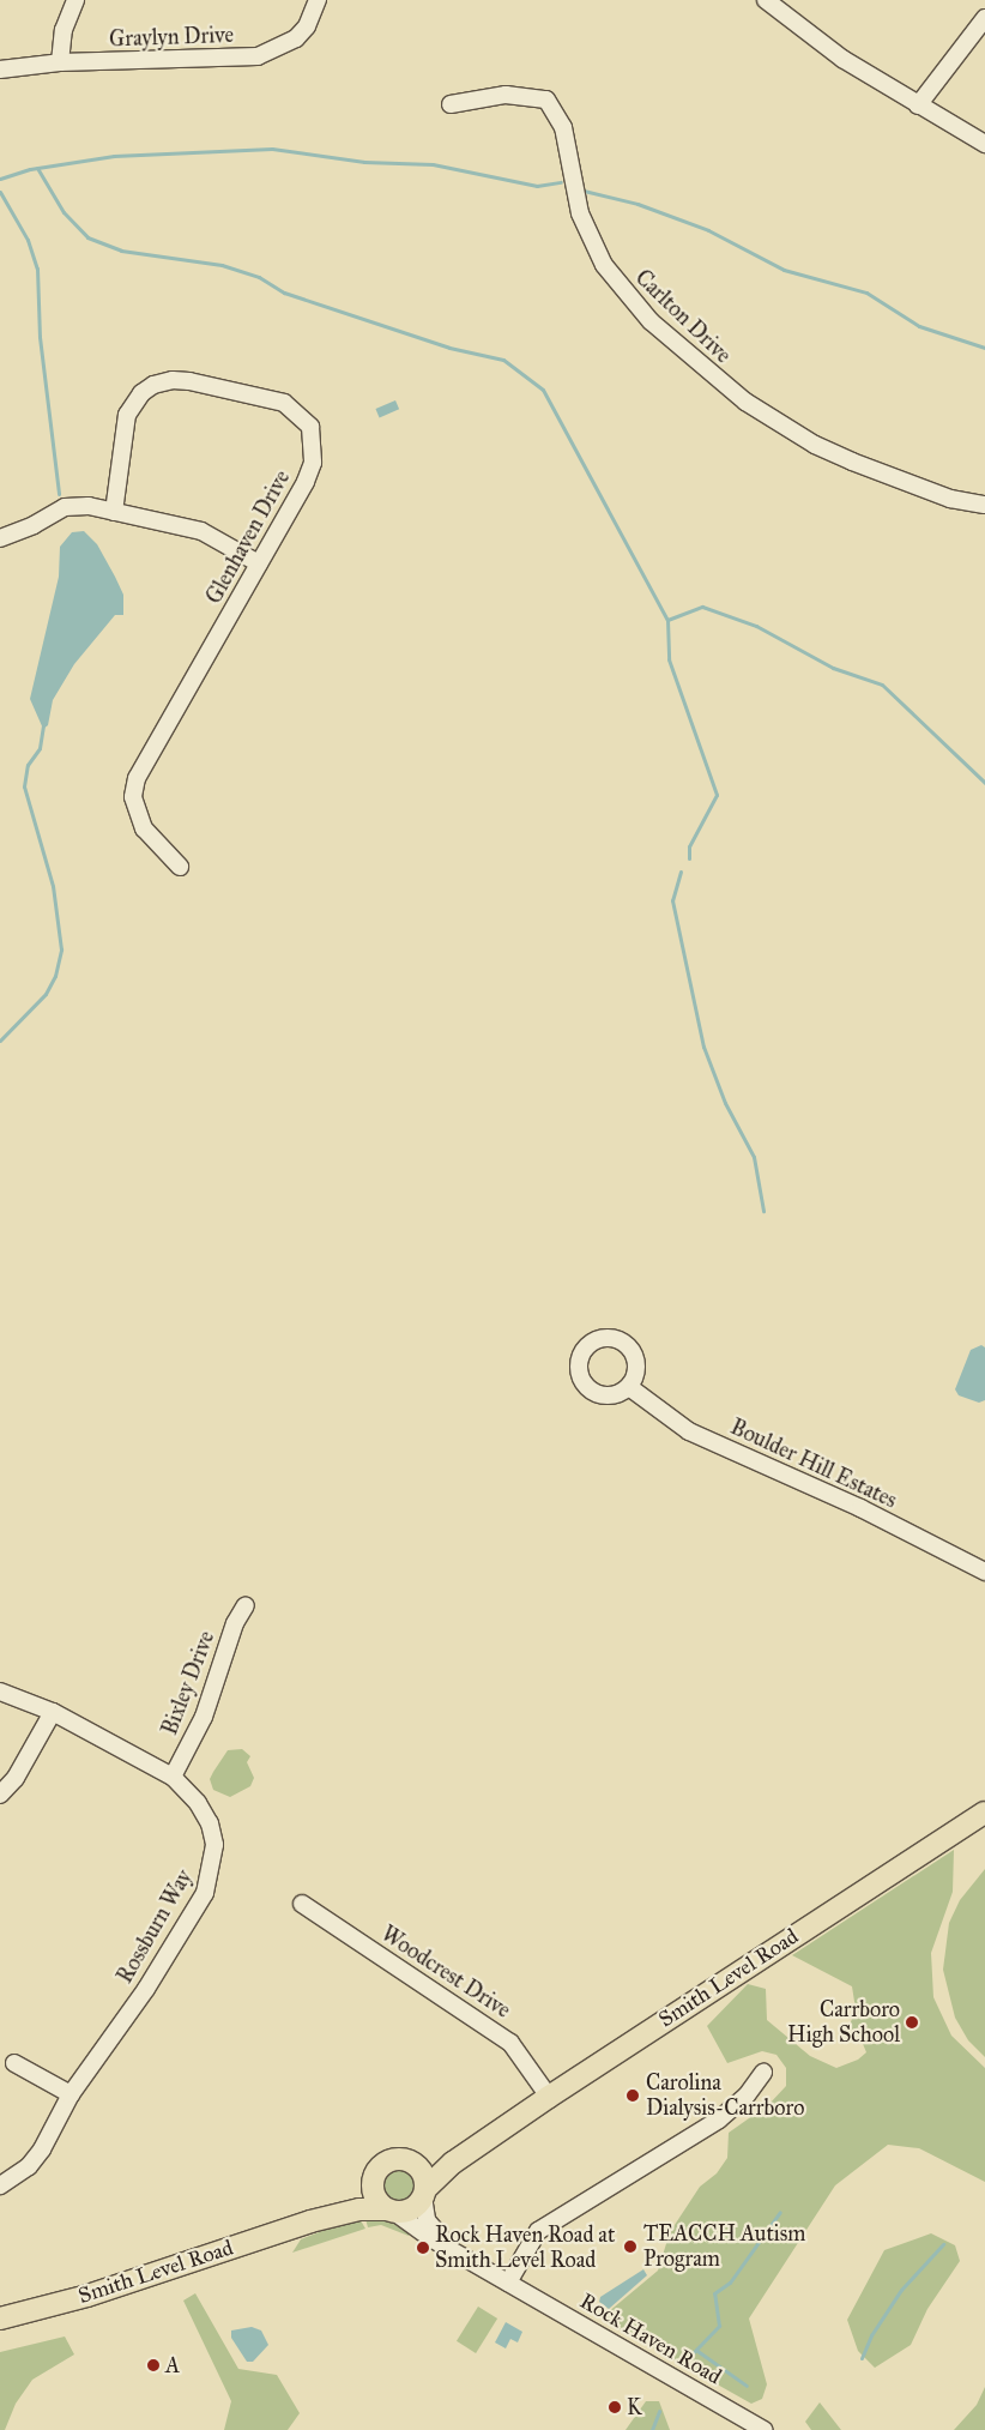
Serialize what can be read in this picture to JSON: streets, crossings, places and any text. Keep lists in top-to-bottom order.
{
  "streets": {
    "main road": ["Smith Level Road"],
    "street": [
      "Graylyn Drive",
      "Carlton Drive",
      "Glenhaven Drive",
      "Boulder Hill Estates",
      "Bixley Drive",
      "Rossburn Way",
      "Woodcrest Drive",
      "Rock Haven Road"
    ]
  },
  "crossings": [
    ["Bixley Drive", "Rossburn Way"],
    ["Woodcrest Drive", "Smith Level Road"],
    ["Smith Level Road", "Rock Haven Road"]
  ],
  "places": [
    "Carrboro High School",
    "Carolina Dialysis-Carrboro",
    "TEACCH Autism Program",
    "Rock Haven Road at Smith Level Road",
    "A",
    "K"
  ]
}
